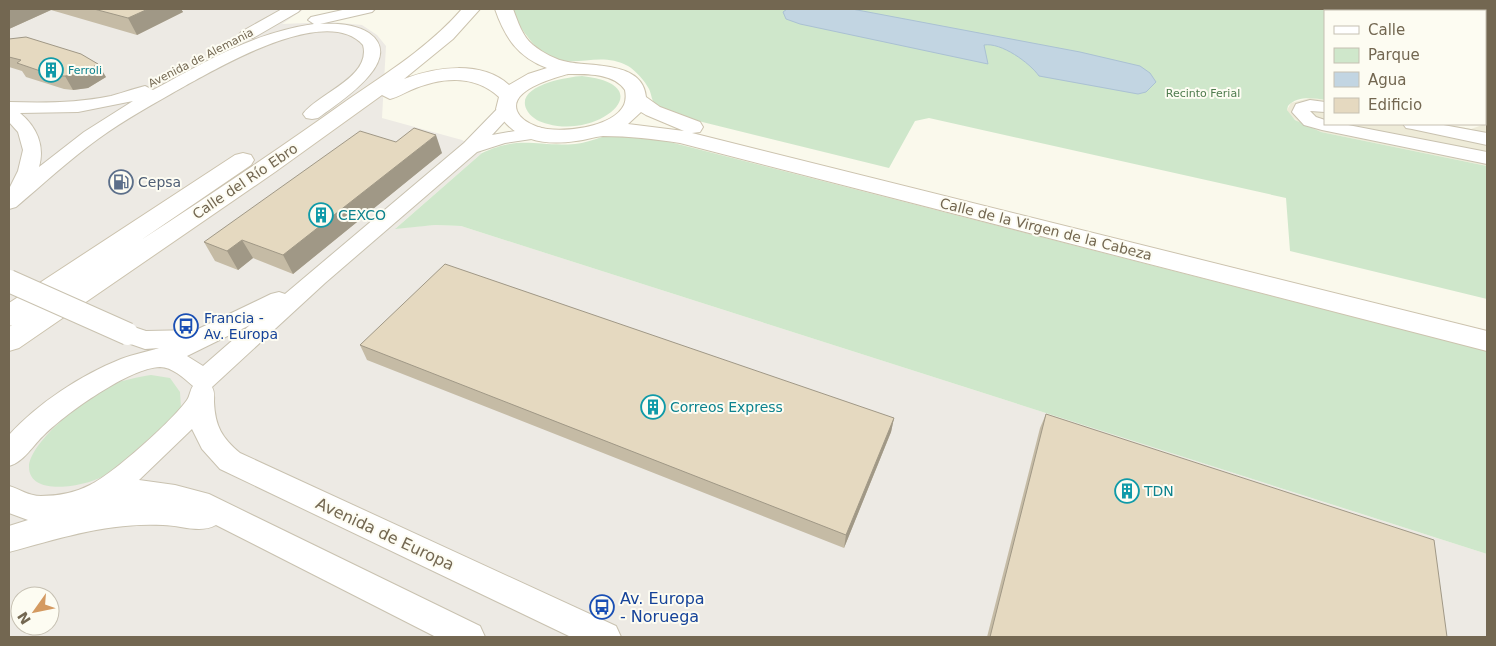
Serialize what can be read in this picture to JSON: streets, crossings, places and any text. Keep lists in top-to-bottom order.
{
  "streets": {
    "main road": ["Calle del Río Ebro", "Calle de la Virgen de la Cabeza"],
    "street": ["Avenida de Alemania", "Avenida de Europa"]
  },
  "parks": ["Recinto Ferial"],
  "places": {
    "building": [
      "Ferroli",
      "CEXCO",
      "Correos Express",
      "TDN"
    ],
    "fuel station": ["Cepsa"],
    "bus stop": ["Francia - Av. Europa", "Av. Europa - Noruega"]
  },
  "legend": [
    "Calle",
    "Parque",
    "Agua",
    "Edificio"
  ],
  "north": "bottom left"
}
